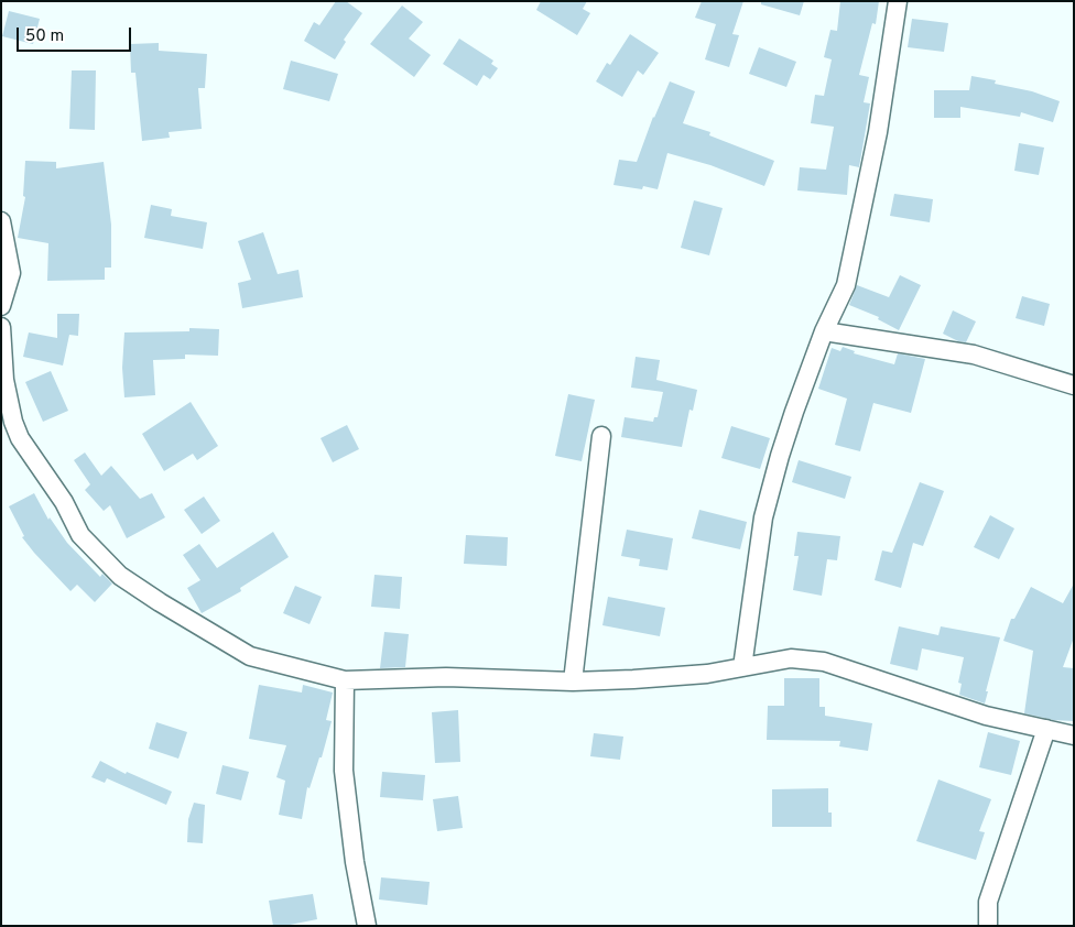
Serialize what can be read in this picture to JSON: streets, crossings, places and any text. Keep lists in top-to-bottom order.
{
  "scale_bar": "50 m"
}
